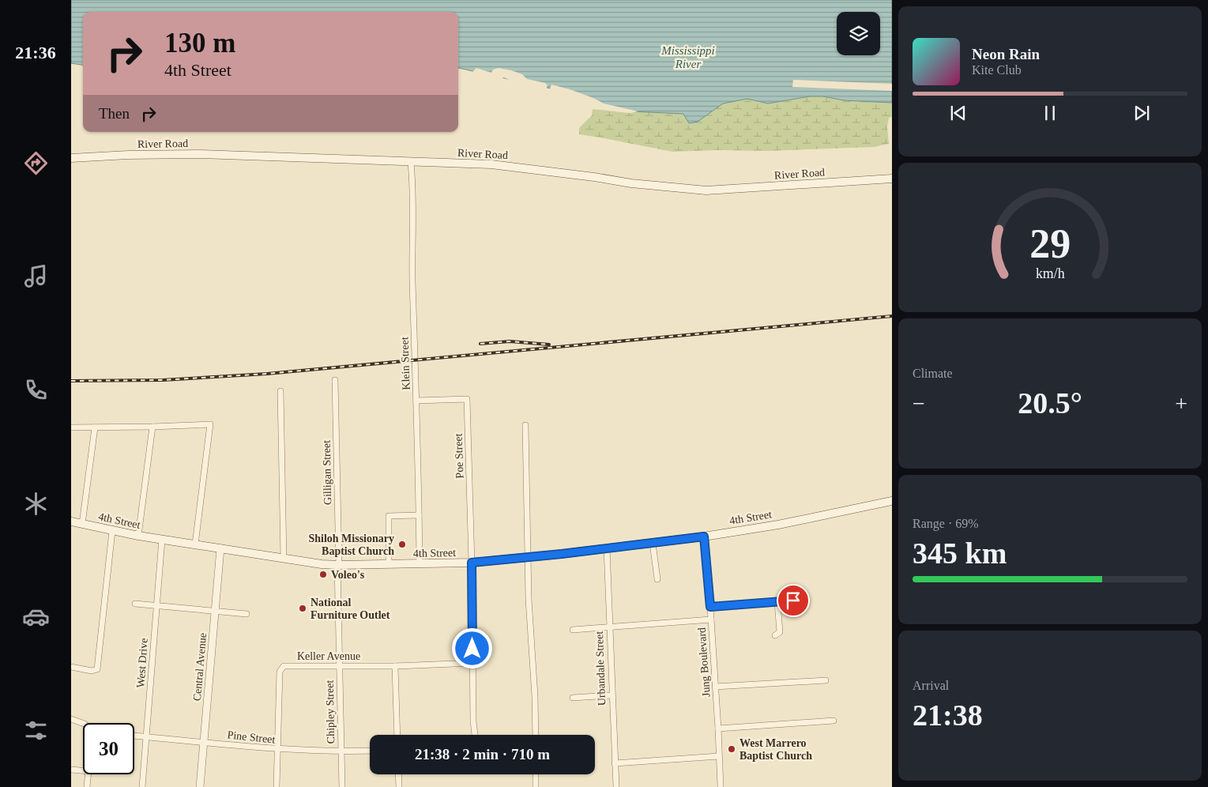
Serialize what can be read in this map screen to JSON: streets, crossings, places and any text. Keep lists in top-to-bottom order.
{
  "streets": {
    "main road": ["River Road", "4th Street"],
    "street": [
      "Klein Street",
      "Poe Street",
      "Gilligan Street",
      "Keller Avenue",
      "Jung Boulevard",
      "West Drive",
      "Central Avenue",
      "Urbandale Street",
      "Chipley Street",
      "Pine Street"
    ]
  },
  "crossings": [
    ["River Road", "Klein Street"],
    ["Klein Street", "Poe Street"],
    ["Klein Street", "4th Street"],
    ["Poe Street", "4th Street"],
    ["Gilligan Street", "4th Street"],
    ["Gilligan Street", "Chipley Street"],
    ["4th Street", "Jung Boulevard"],
    ["4th Street", "West Drive"],
    ["4th Street", "Central Avenue"],
    ["4th Street", "Urbandale Street"],
    ["4th Street", "Chipley Street"],
    ["Keller Avenue", "Chipley Street"],
    ["Keller Avenue", "Pine Street"],
    ["West Drive", "Pine Street"],
    ["Central Avenue", "Pine Street"],
    ["Chipley Street", "Pine Street"]
  ],
  "water": ["Mississippi River"],
  "places": [
    "Shiloh Missionary Baptist Church",
    "Voleo's",
    "National Furniture Outlet",
    "West Marrero Baptist Church"
  ],
  "page": {
    "tabs": "21:36",
    "turn": ["130 m", "4th Street"],
    "song": ["Neon Rain", "Kite Club"],
    "then": "Then",
    "tile": [
      "Climate",
      ["Range · 69%", "345 km"],
      ["Arrival", "21:38"]
    ],
    "heat": ["−", "20.5°", "+"],
    "limit": "30",
    "trip": "21:38 · 2 min · 710 m",
    "gauge": ["29", "km/h"]
  }
}
